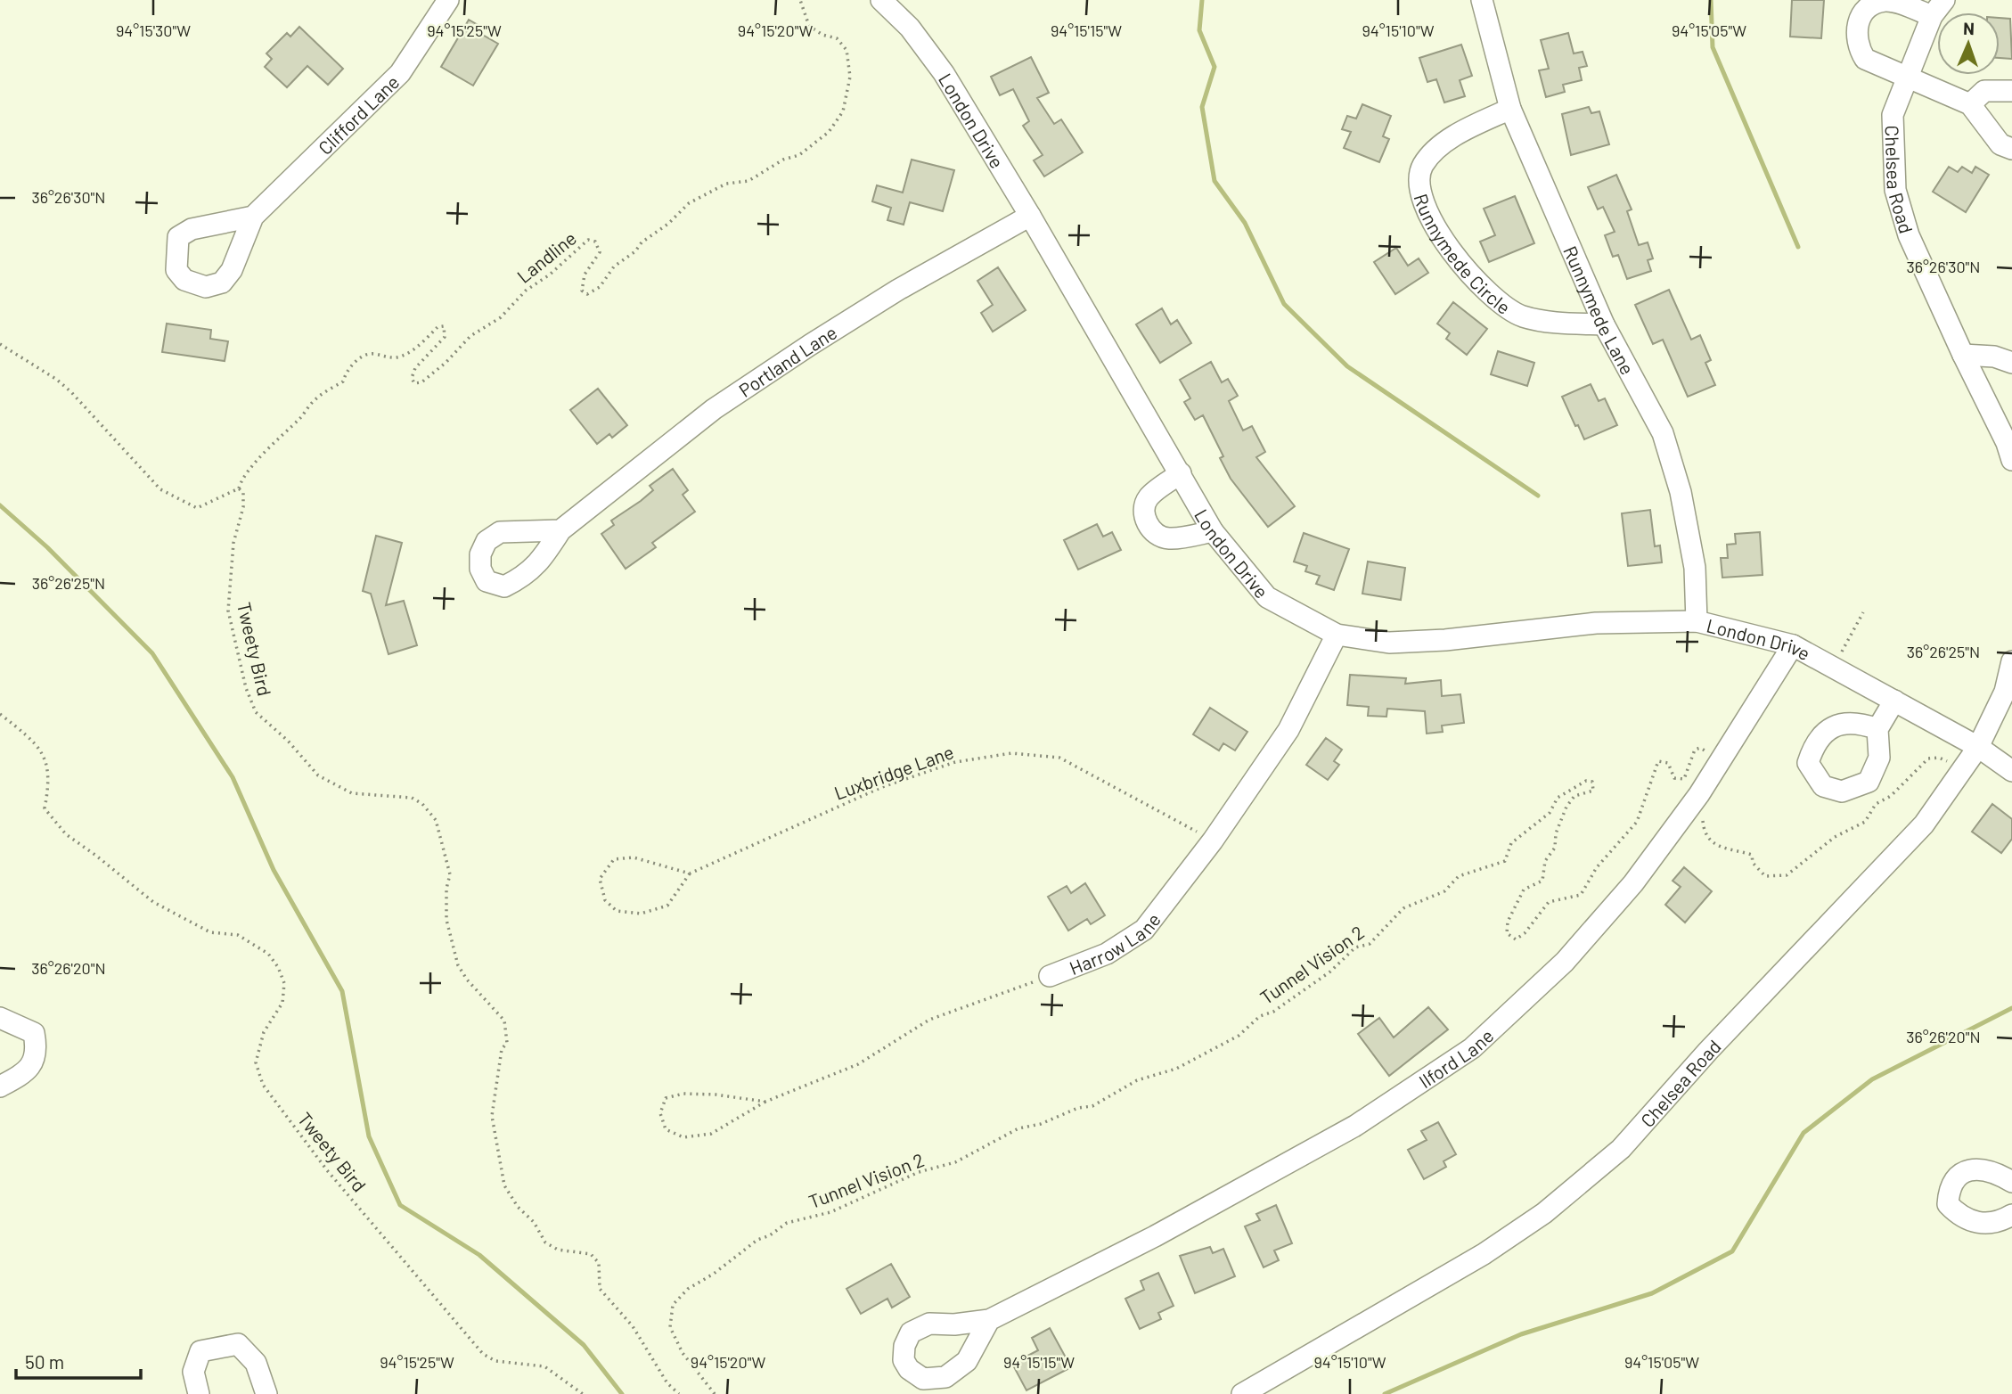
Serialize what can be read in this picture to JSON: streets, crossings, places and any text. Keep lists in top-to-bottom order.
{
  "streets": {
    "street": [
      "Clifford Lane",
      "London Drive",
      "Chelsea Road",
      "Runnymede Circle",
      "Runnymede Lane",
      "Portland Lane",
      "Harrow Lane",
      "Ilford Lane"
    ],
    "path": [
      "Landline",
      "Tweety Bird",
      "Luxbridge Lane",
      "Tunnel Vision 2"
    ]
  },
  "crossings": [
    ["London Drive", "Chelsea Road"],
    ["London Drive", "Runnymede Lane"],
    ["London Drive", "Portland Lane"],
    ["London Drive", "Harrow Lane"],
    ["London Drive", "Ilford Lane"],
    ["Runnymede Circle", "Runnymede Lane"],
    ["Landline", "Tweety Bird"],
    ["Luxbridge Lane", "Harrow Lane"]
  ],
  "scale_bar": "50 m",
  "north": "top",
  "coordinates": [
    "94°15'30\"W",
    "94°15'25\"W",
    "94°15'20\"W",
    "94°15'15\"W",
    "94°15'10\"W",
    "94°15'05\"W",
    "36°26'30\"N",
    "36°26'25\"N",
    "36°26'20\"N"
  ]
}
